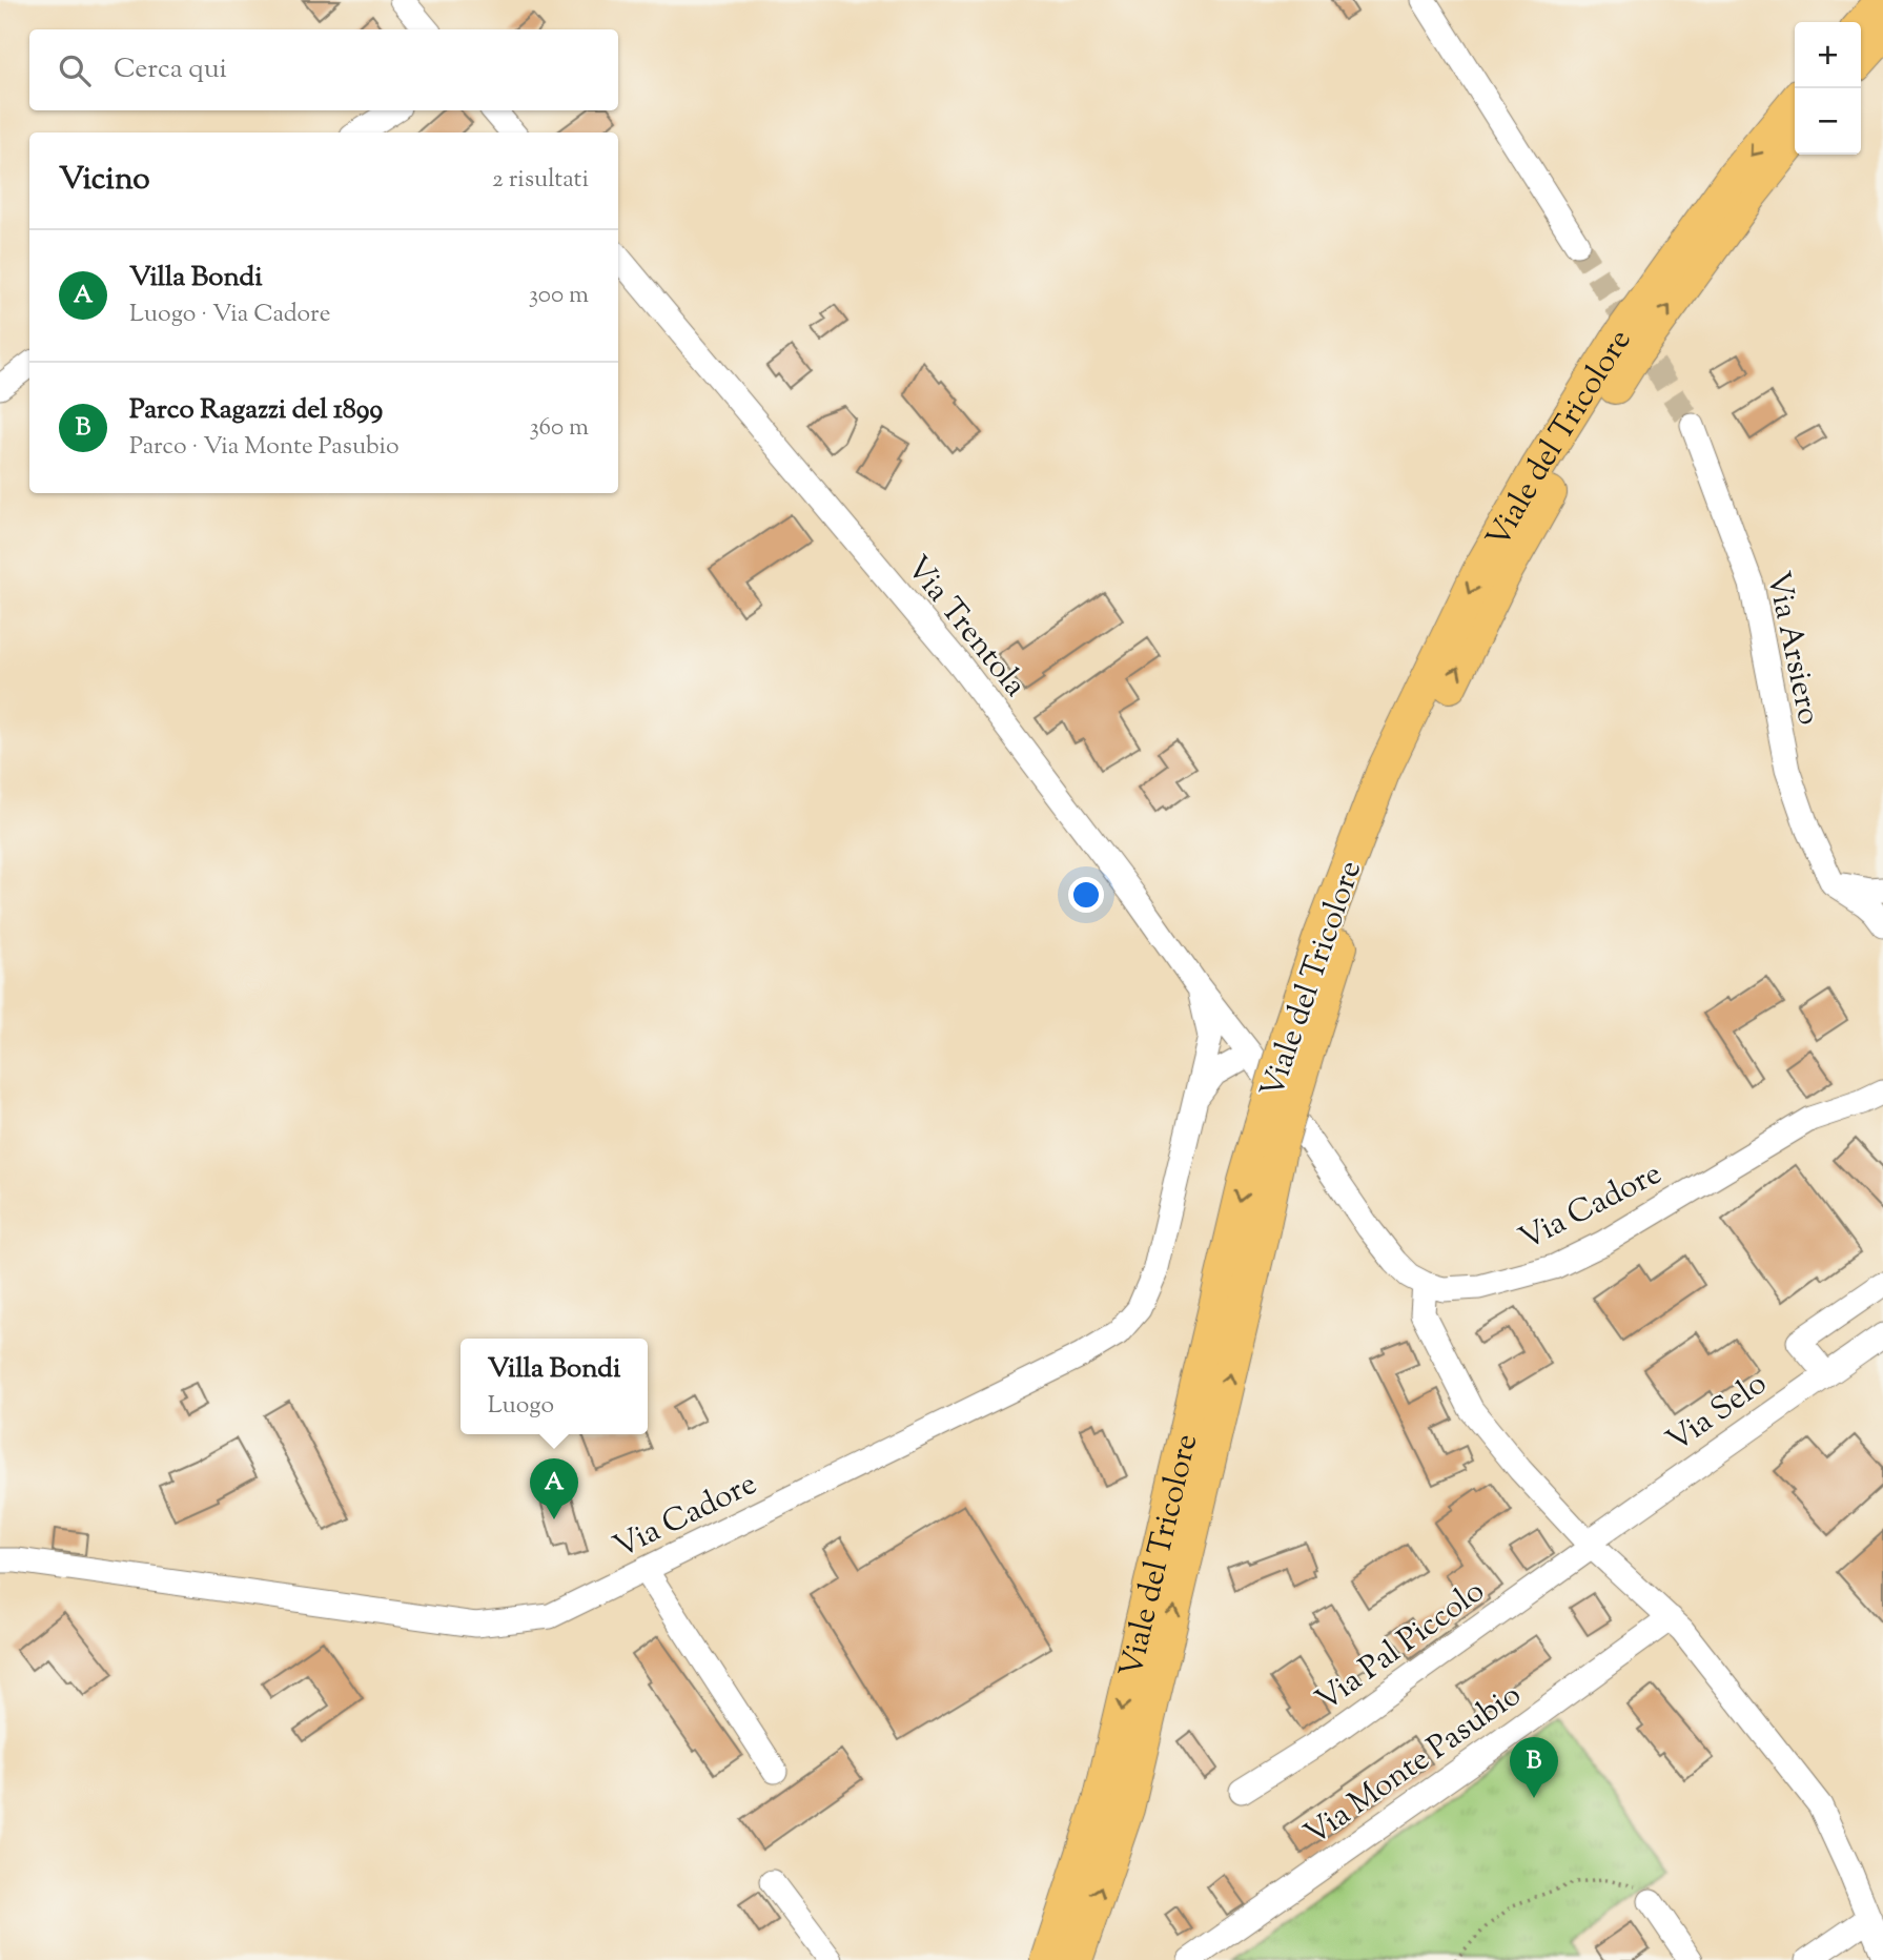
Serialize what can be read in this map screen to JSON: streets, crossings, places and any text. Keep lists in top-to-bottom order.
{
  "streets": {
    "highway": ["Viale del Tricolore"],
    "street": [
      "Via Trentola",
      "Via Arsiero",
      "Via Cadore",
      "Via Selo",
      "Via Pal Piccolo",
      "Via Monte Pasubio"
    ]
  },
  "crossings": [
    ["Via Trentola", "Via Cadore"],
    ["Via Selo", "Via Pal Piccolo"]
  ],
  "page": {
    "map_buttons": ["+", "−"],
    "search": "Cerca qui",
    "heading": ["Vicino", "2 risultati"],
    "list": [
      {
        "mark": "A",
        "name": "Villa Bondi",
        "note": "Luogo · Via Cadore",
        "value": "300 m"
      },
      {
        "mark": "B",
        "name": "Parco Ragazzi del 1899",
        "note": "Parco · Via Monte Pasubio",
        "value": "360 m"
      }
    ],
    "popup": ["Villa Bondi", "Luogo"],
    "pins": ["A", "B"]
  }
}
